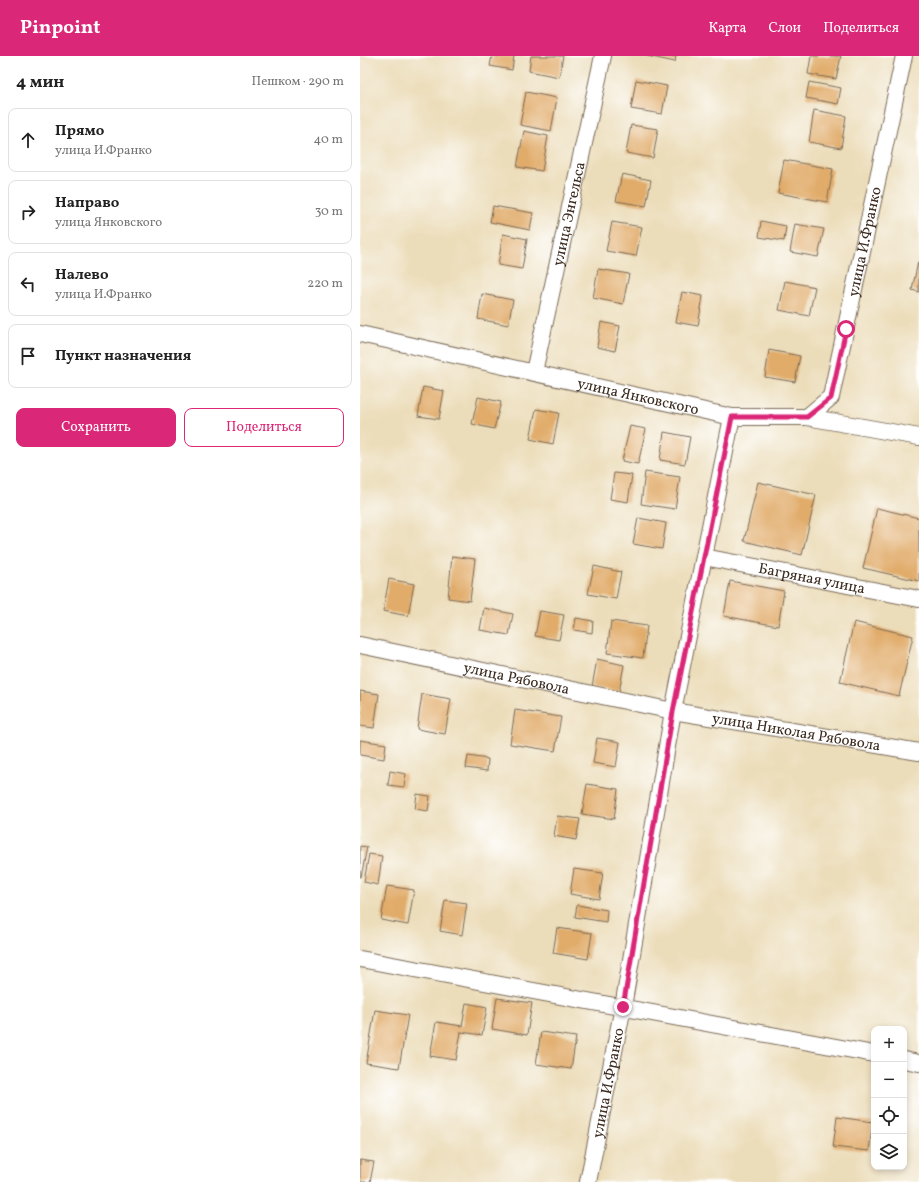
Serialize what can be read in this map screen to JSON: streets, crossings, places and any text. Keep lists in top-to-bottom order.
{
  "streets": {
    "street": [
      "улица Энгельса",
      "улица И.Франко",
      "улица Янковского",
      "Багряная улица",
      "улица Рябовола",
      "улица Николая Рябовола"
    ]
  },
  "crossings": [
    ["улица Энгельса", "улица Янковского"],
    ["улица И.Франко", "улица Янковского"],
    ["улица И.Франко", "Багряная улица"],
    ["улица И.Франко", "улица Рябовола"],
    ["улица И.Франко", "улица Николая Рябовола"],
    ["улица Рябовола", "улица Николая Рябовола"]
  ],
  "page": {
    "header": "Pinpoint",
    "nav": ["Карта", "Слои", "Поделиться"],
    "heading": ["4 мин", "Пешком · 290 m"],
    "list": [
      ["Прямо", "улица И.Франко", "40 m"],
      ["Направо", "улица Янковского", "30 m"],
      ["Налево", "улица И.Франко", "220 m"],
      "Пункт назначения"
    ],
    "buttons": ["Сохранить", "Поделиться"],
    "map_buttons": ["+", "−"]
  }
}
